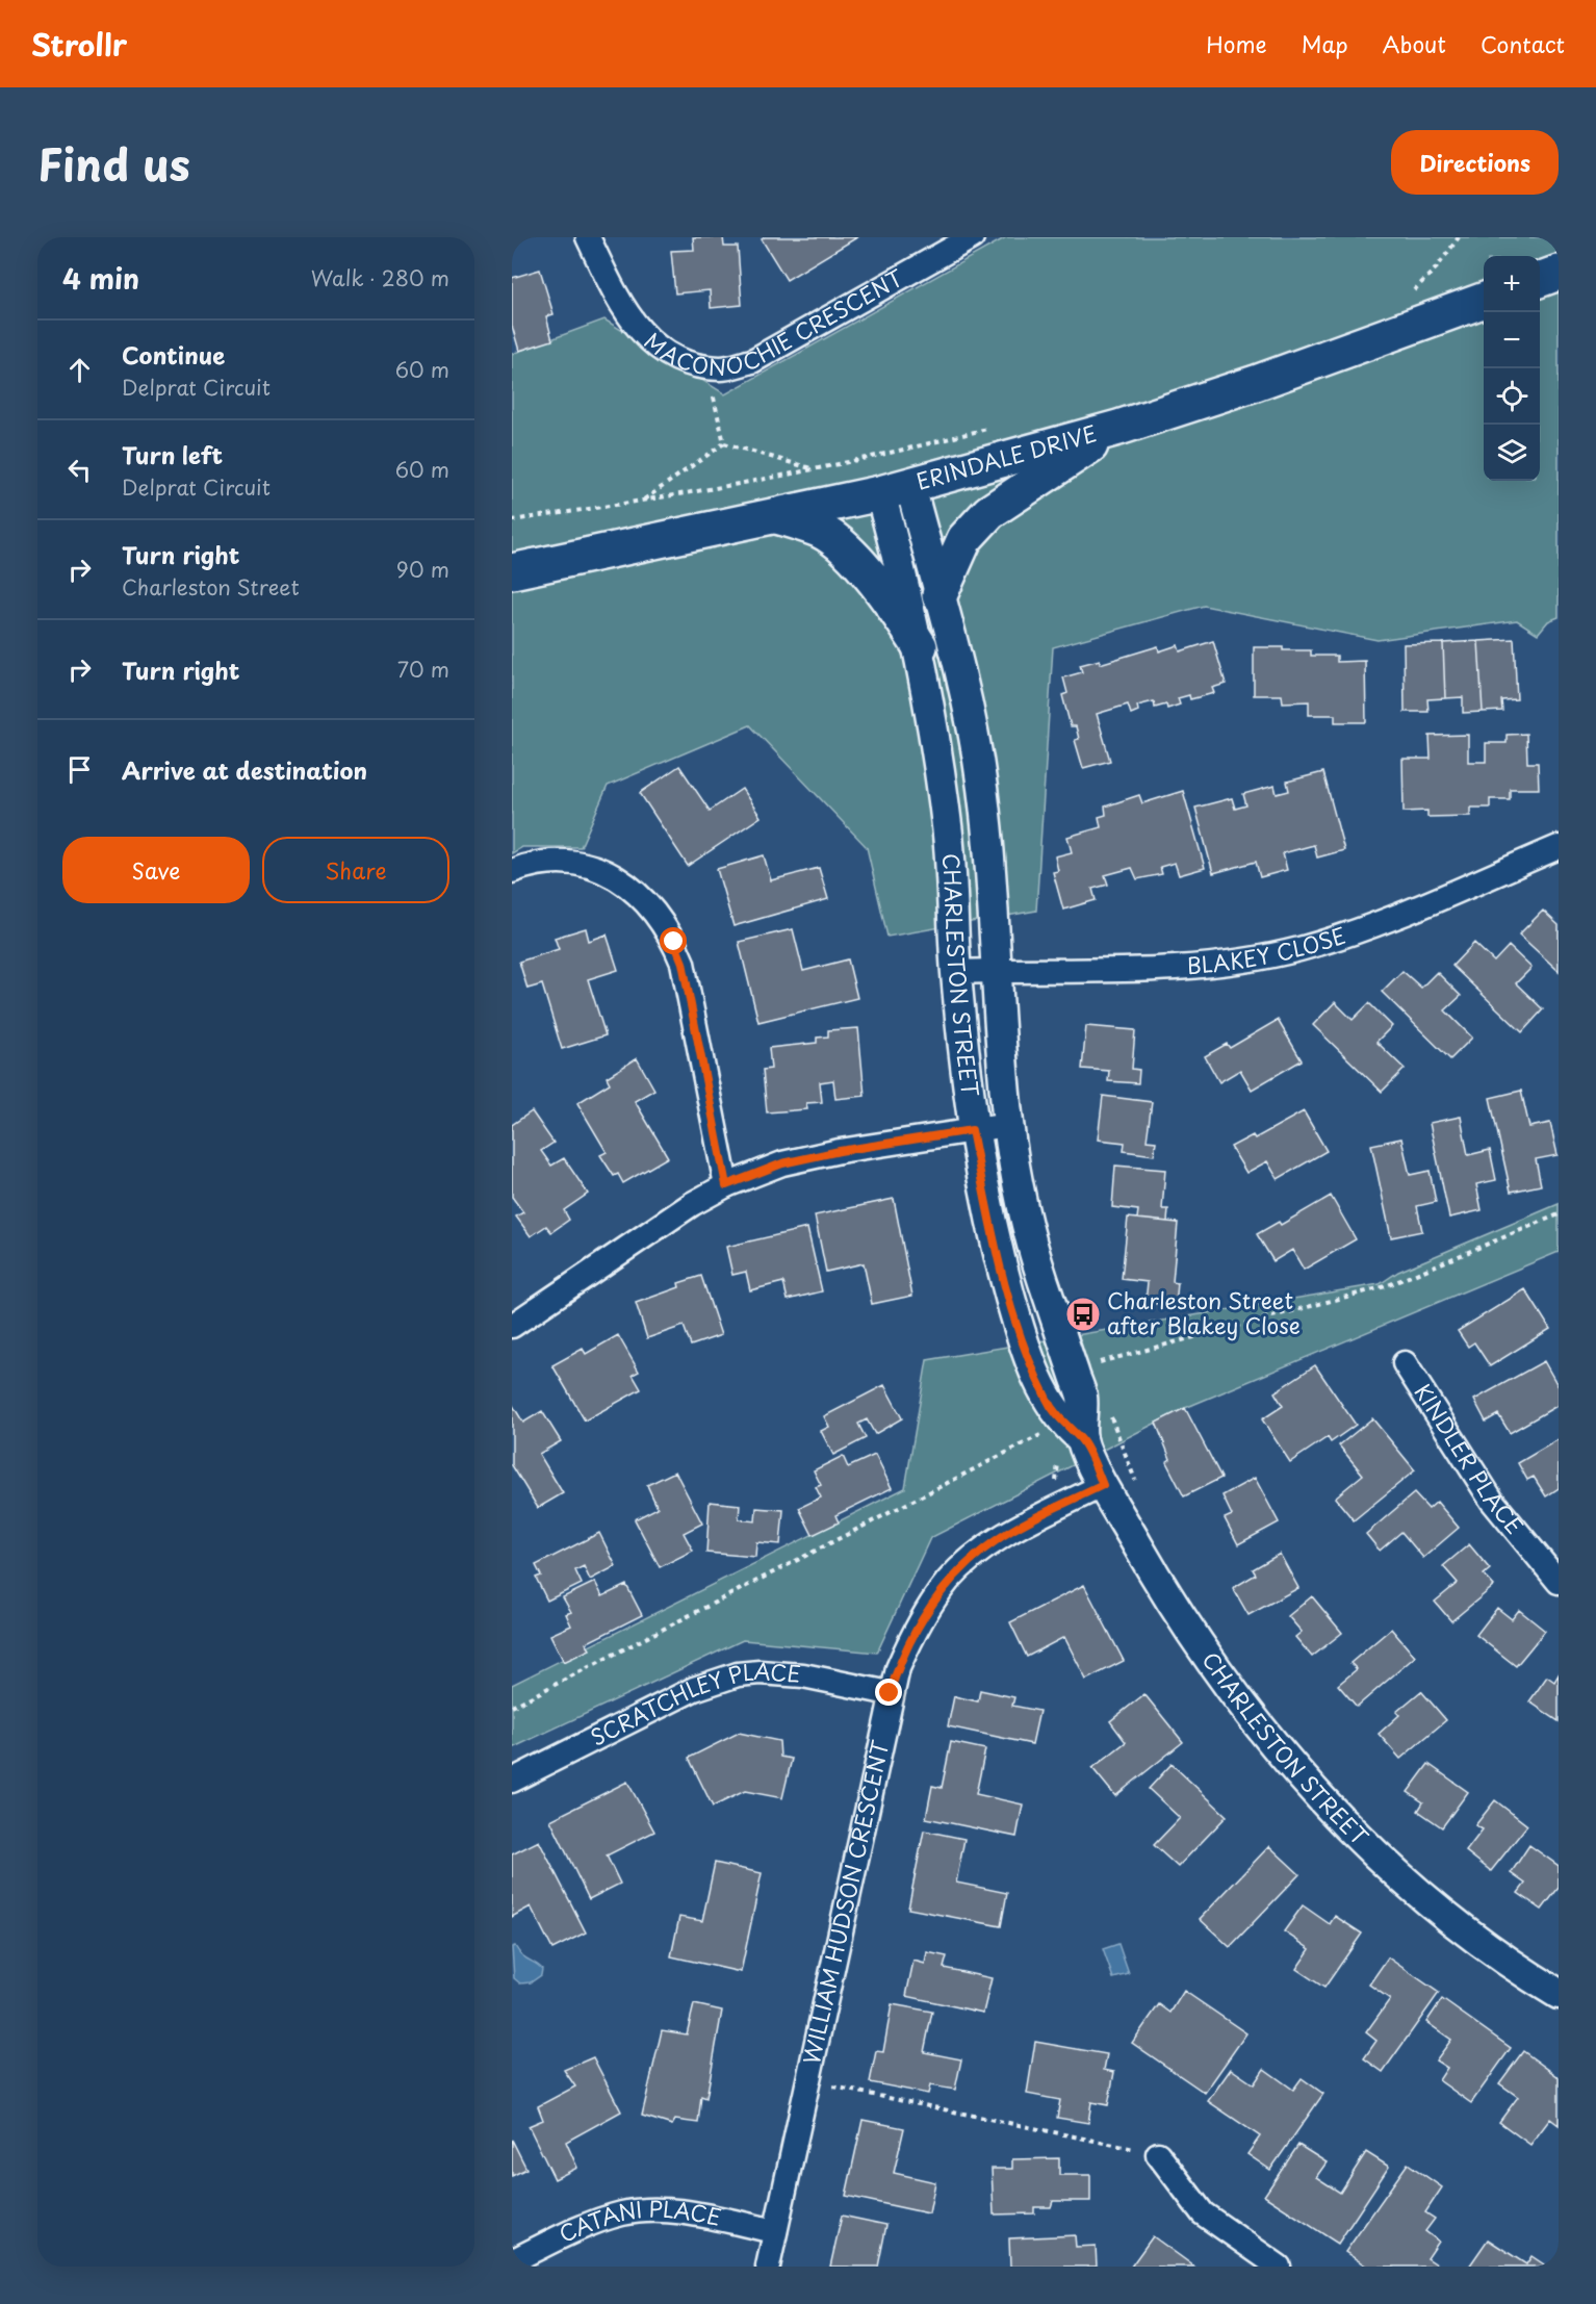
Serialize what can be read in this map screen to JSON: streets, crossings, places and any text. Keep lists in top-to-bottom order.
{
  "streets": {
    "main road": ["ERINDALE DRIVE"],
    "street": [
      "MACONOCHIE CRESCENT",
      "BLAKEY CLOSE",
      "CHARLESTON STREET",
      "KINDLER PLACE",
      "SCRATCHLEY PLACE",
      "WILLIAM HUDSON CRESCENT",
      "CATANI PLACE"
    ]
  },
  "crossings": [
    ["ERINDALE DRIVE", "CHARLESTON STREET"],
    ["BLAKEY CLOSE", "CHARLESTON STREET"],
    ["CHARLESTON STREET", "WILLIAM HUDSON CRESCENT"],
    ["SCRATCHLEY PLACE", "WILLIAM HUDSON CRESCENT"],
    ["WILLIAM HUDSON CRESCENT", "CATANI PLACE"]
  ],
  "places": {
    "bus stop": ["Charleston Street after Blakey Close"]
  },
  "page": {
    "header": "Strollr",
    "nav": [
      "Home",
      "Map",
      "About",
      "Contact"
    ],
    "title": "Find us",
    "buttons": [
      "Directions",
      ["Save", "Share"]
    ],
    "heading": ["4 min", "Walk · 280 m"],
    "map_buttons": ["+", "−"],
    "list": [
      ["Continue", "Delprat Circuit", "60 m"],
      ["Turn left", "Delprat Circuit", "60 m"],
      ["Turn right", "Charleston Street", "90 m"],
      ["Turn right", "70 m"],
      "Arrive at destination"
    ]
  }
}
